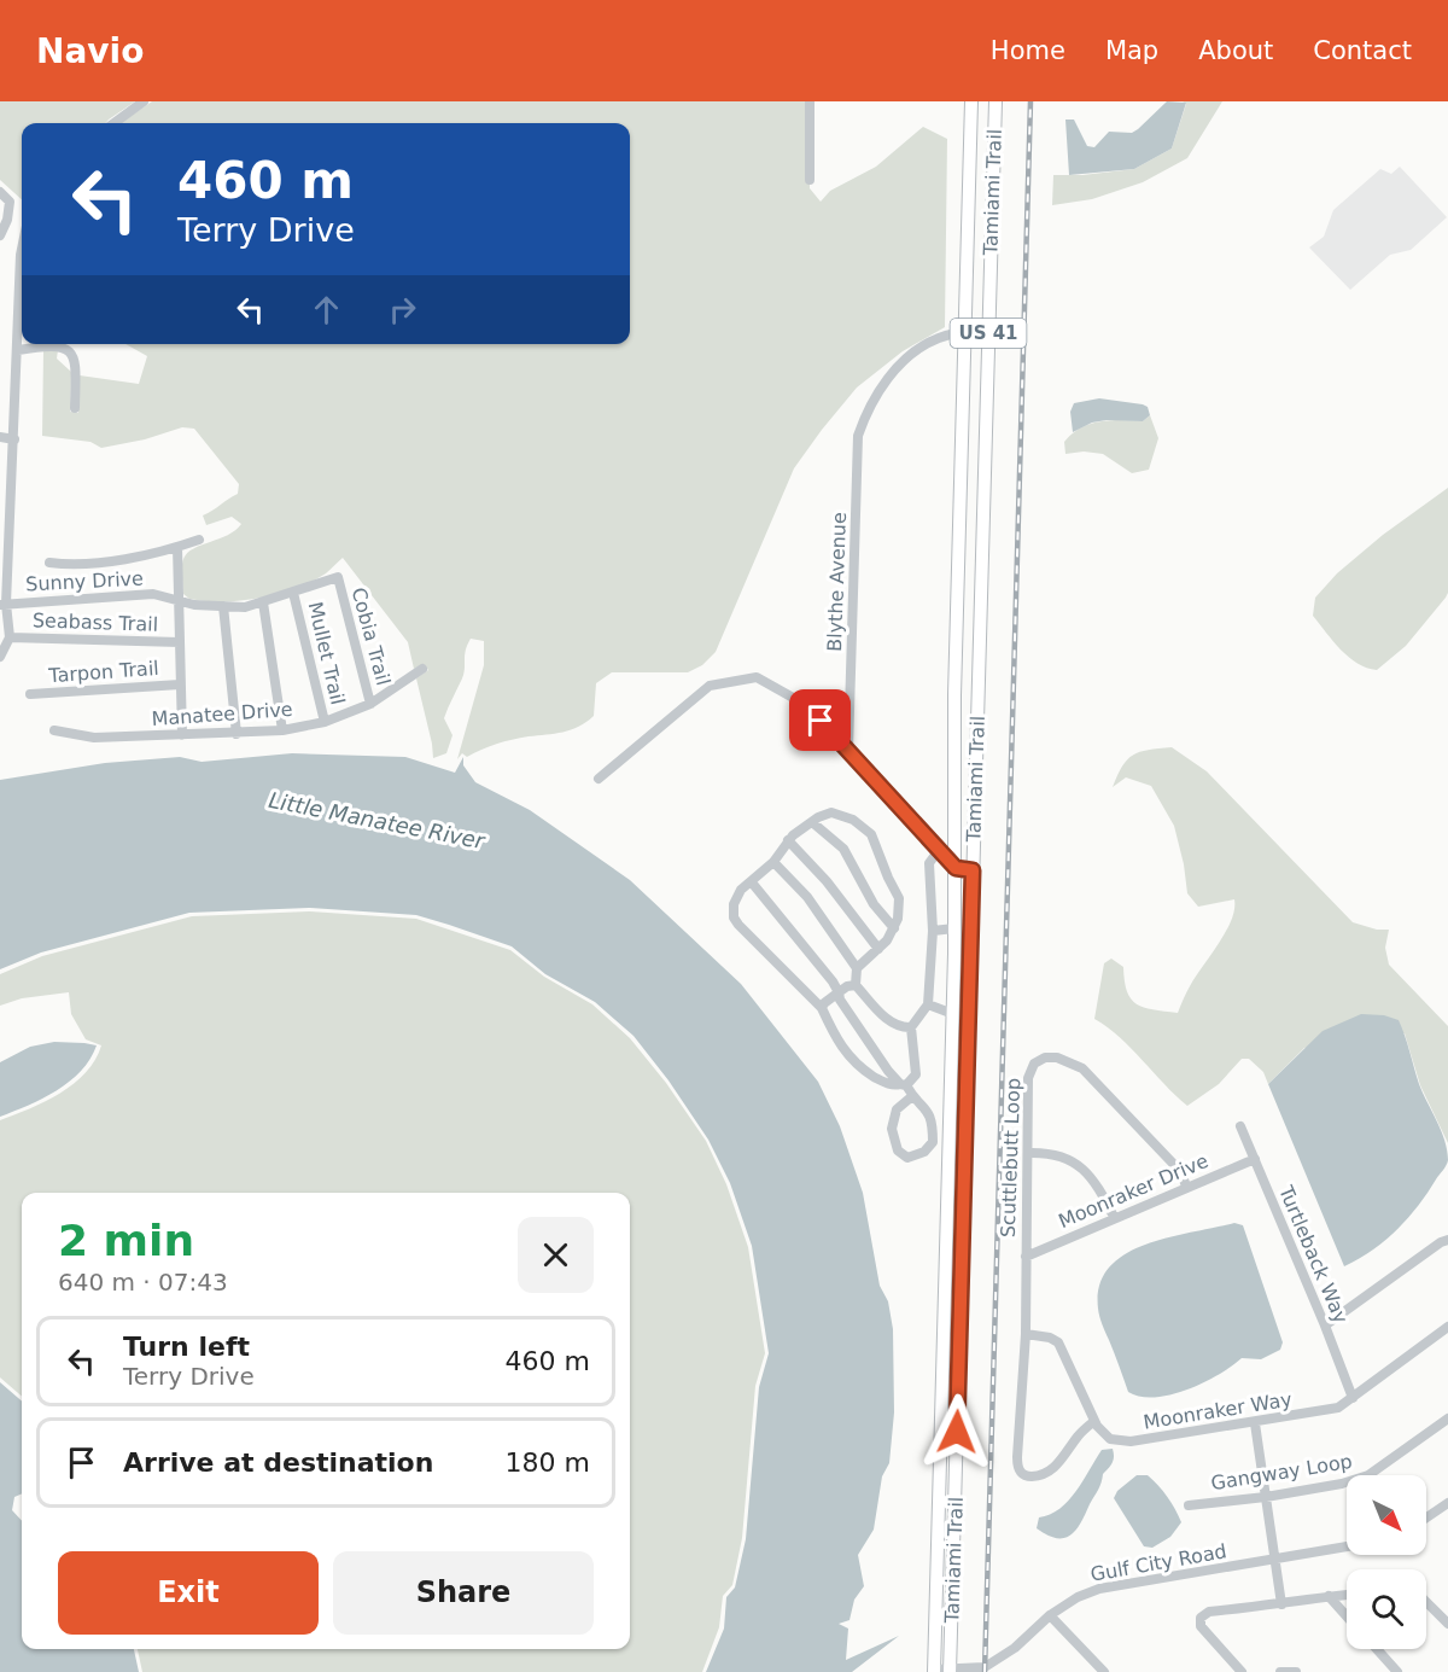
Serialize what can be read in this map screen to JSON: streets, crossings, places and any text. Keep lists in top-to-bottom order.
{
  "streets": {
    "main road": ["Tamiami Trail", "US 41"],
    "street": [
      "Sunny Drive",
      "Blythe Avenue",
      "Seabass Trail",
      "Cobia Trail",
      "Mullet Trail",
      "Tarpon Trail",
      "Manatee Drive",
      "Scuttlebutt Loop",
      "Moonraker Drive",
      "Turtleback Way",
      "Moonraker Way",
      "Gangway Loop",
      "Gulf City Road"
    ]
  },
  "crossings": [
    ["Tamiami Trail", "Blythe Avenue"],
    ["Tamiami Trail", "Gulf City Road"],
    ["Sunny Drive", "Cobia Trail"],
    ["Sunny Drive", "Mullet Trail"],
    ["Cobia Trail", "Manatee Drive"],
    ["Mullet Trail", "Manatee Drive"],
    ["Scuttlebutt Loop", "Moonraker Drive"],
    ["Scuttlebutt Loop", "Moonraker Way"],
    ["Moonraker Drive", "Turtleback Way"],
    ["Turtleback Way", "Moonraker Way"]
  ],
  "water": ["Little Manatee River"],
  "north": "bottom right",
  "page": {
    "header": "Navio",
    "nav": [
      "Home",
      "Map",
      "About",
      "Contact"
    ],
    "turn": ["460 m", "Terry Drive"],
    "heading": ["2 min", "640 m · 07:43"],
    "list": [
      {
        "name": "Turn left",
        "note": "Terry Drive",
        "value": "460 m"
      },
      {
        "name": "Arrive at destination",
        "value": "180 m"
      }
    ],
    "buttons": ["Exit", "Share"]
  }
}
